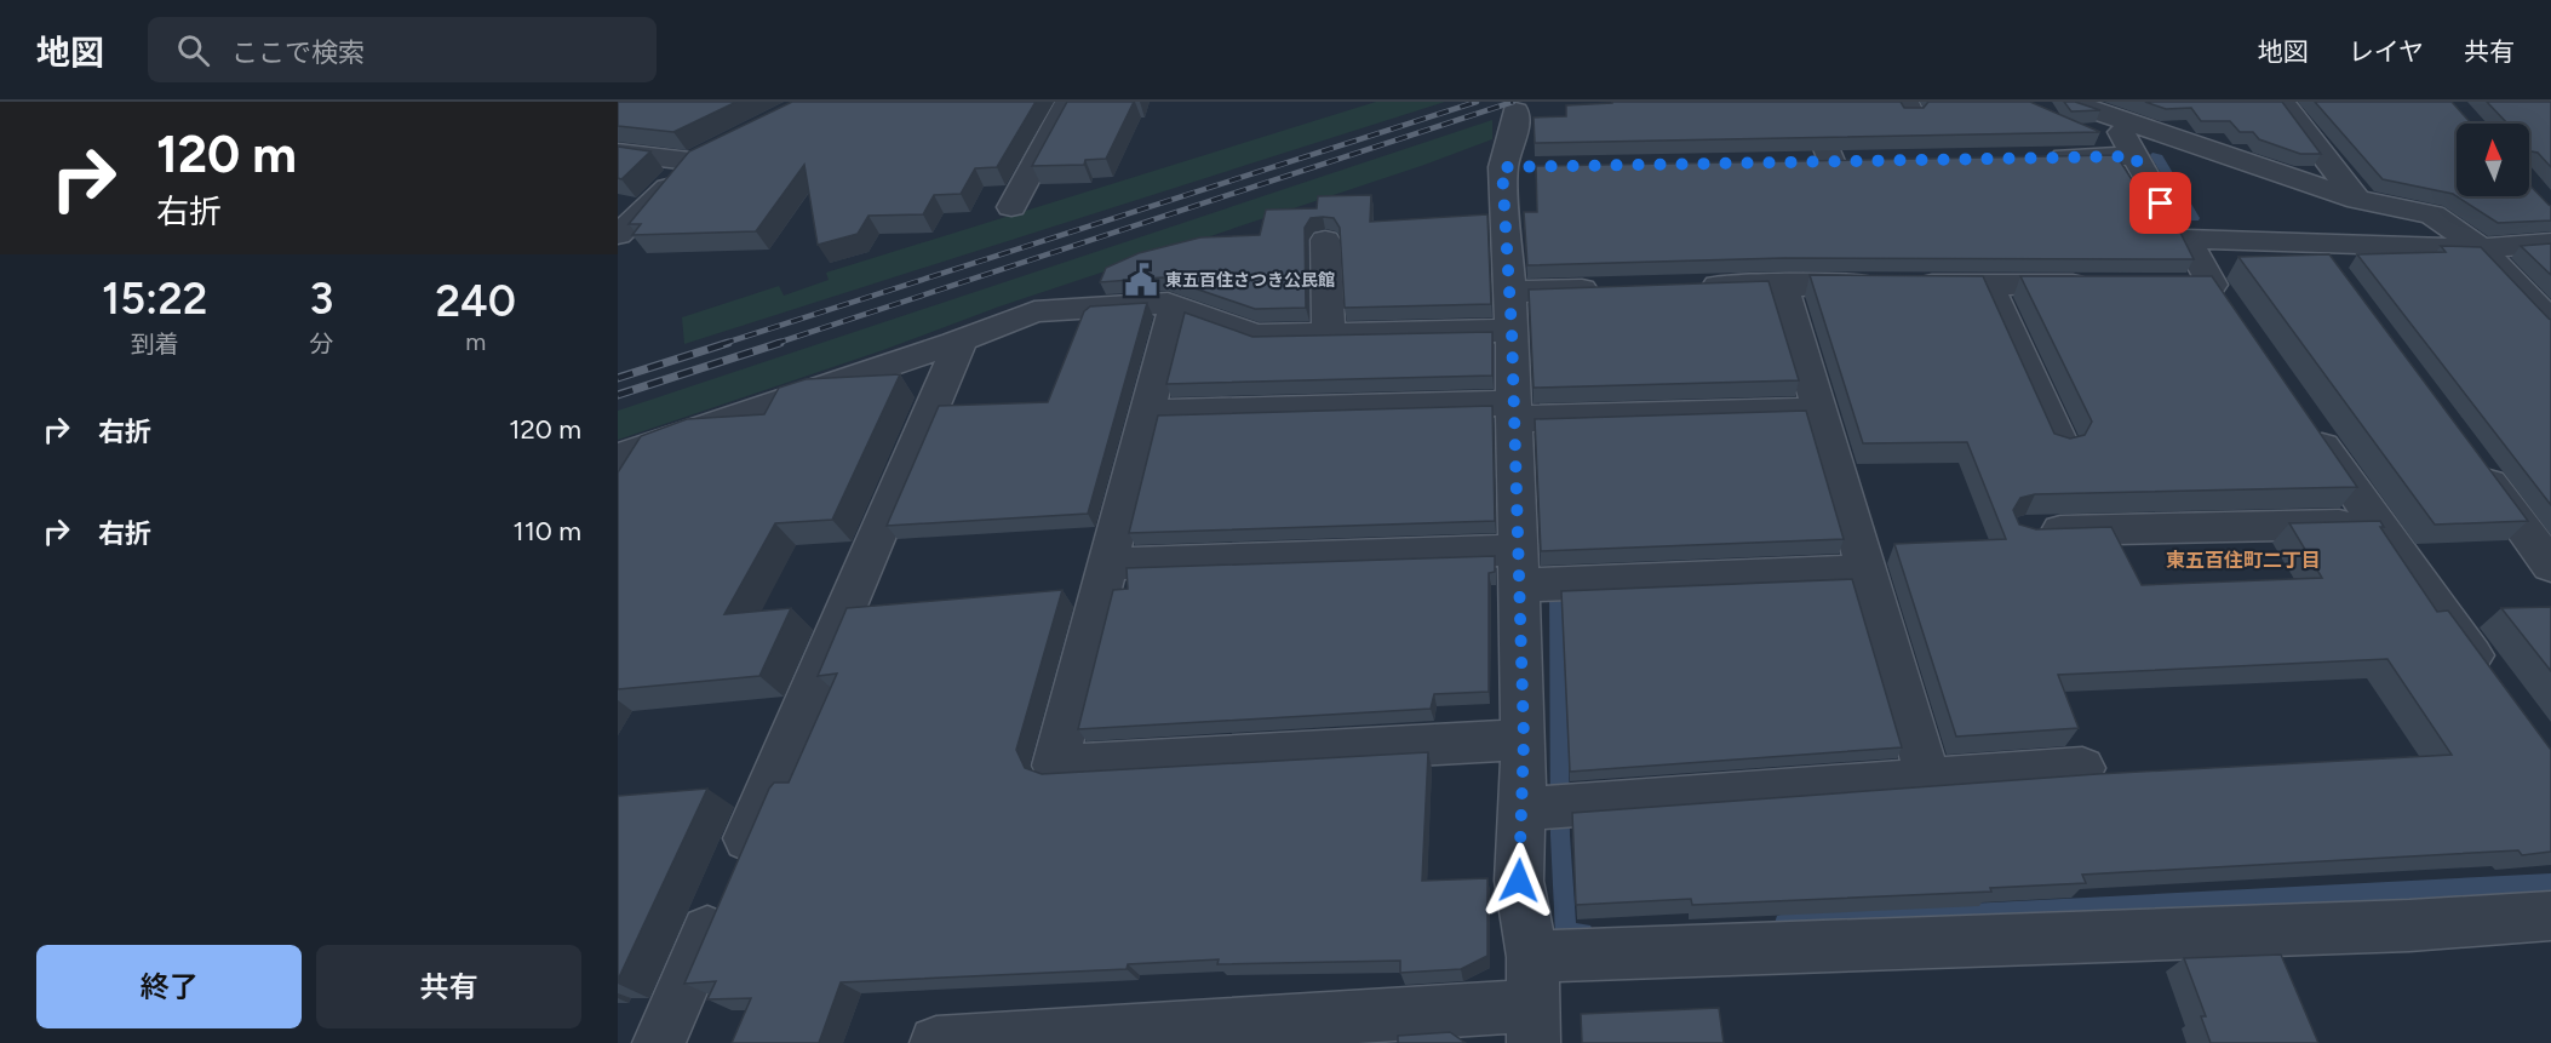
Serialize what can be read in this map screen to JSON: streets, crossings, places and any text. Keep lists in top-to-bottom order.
{
  "districts": ["東五百住町二丁目"],
  "places": {
    "public building": ["東五百住さつき公民館"]
  },
  "north": "top",
  "page": {
    "header": "地図",
    "search": "ここで検索",
    "nav": ["地図", "レイヤ", "共有"],
    "turn": ["120 m", "右折"],
    "eta": [
      "15:22",
      "到着",
      "3",
      "分",
      "240",
      "m"
    ],
    "list": [
      {
        "name": "右折",
        "value": "120 m"
      },
      {
        "name": "右折",
        "value": "110 m"
      }
    ],
    "buttons": ["終了", "共有"]
  }
}
